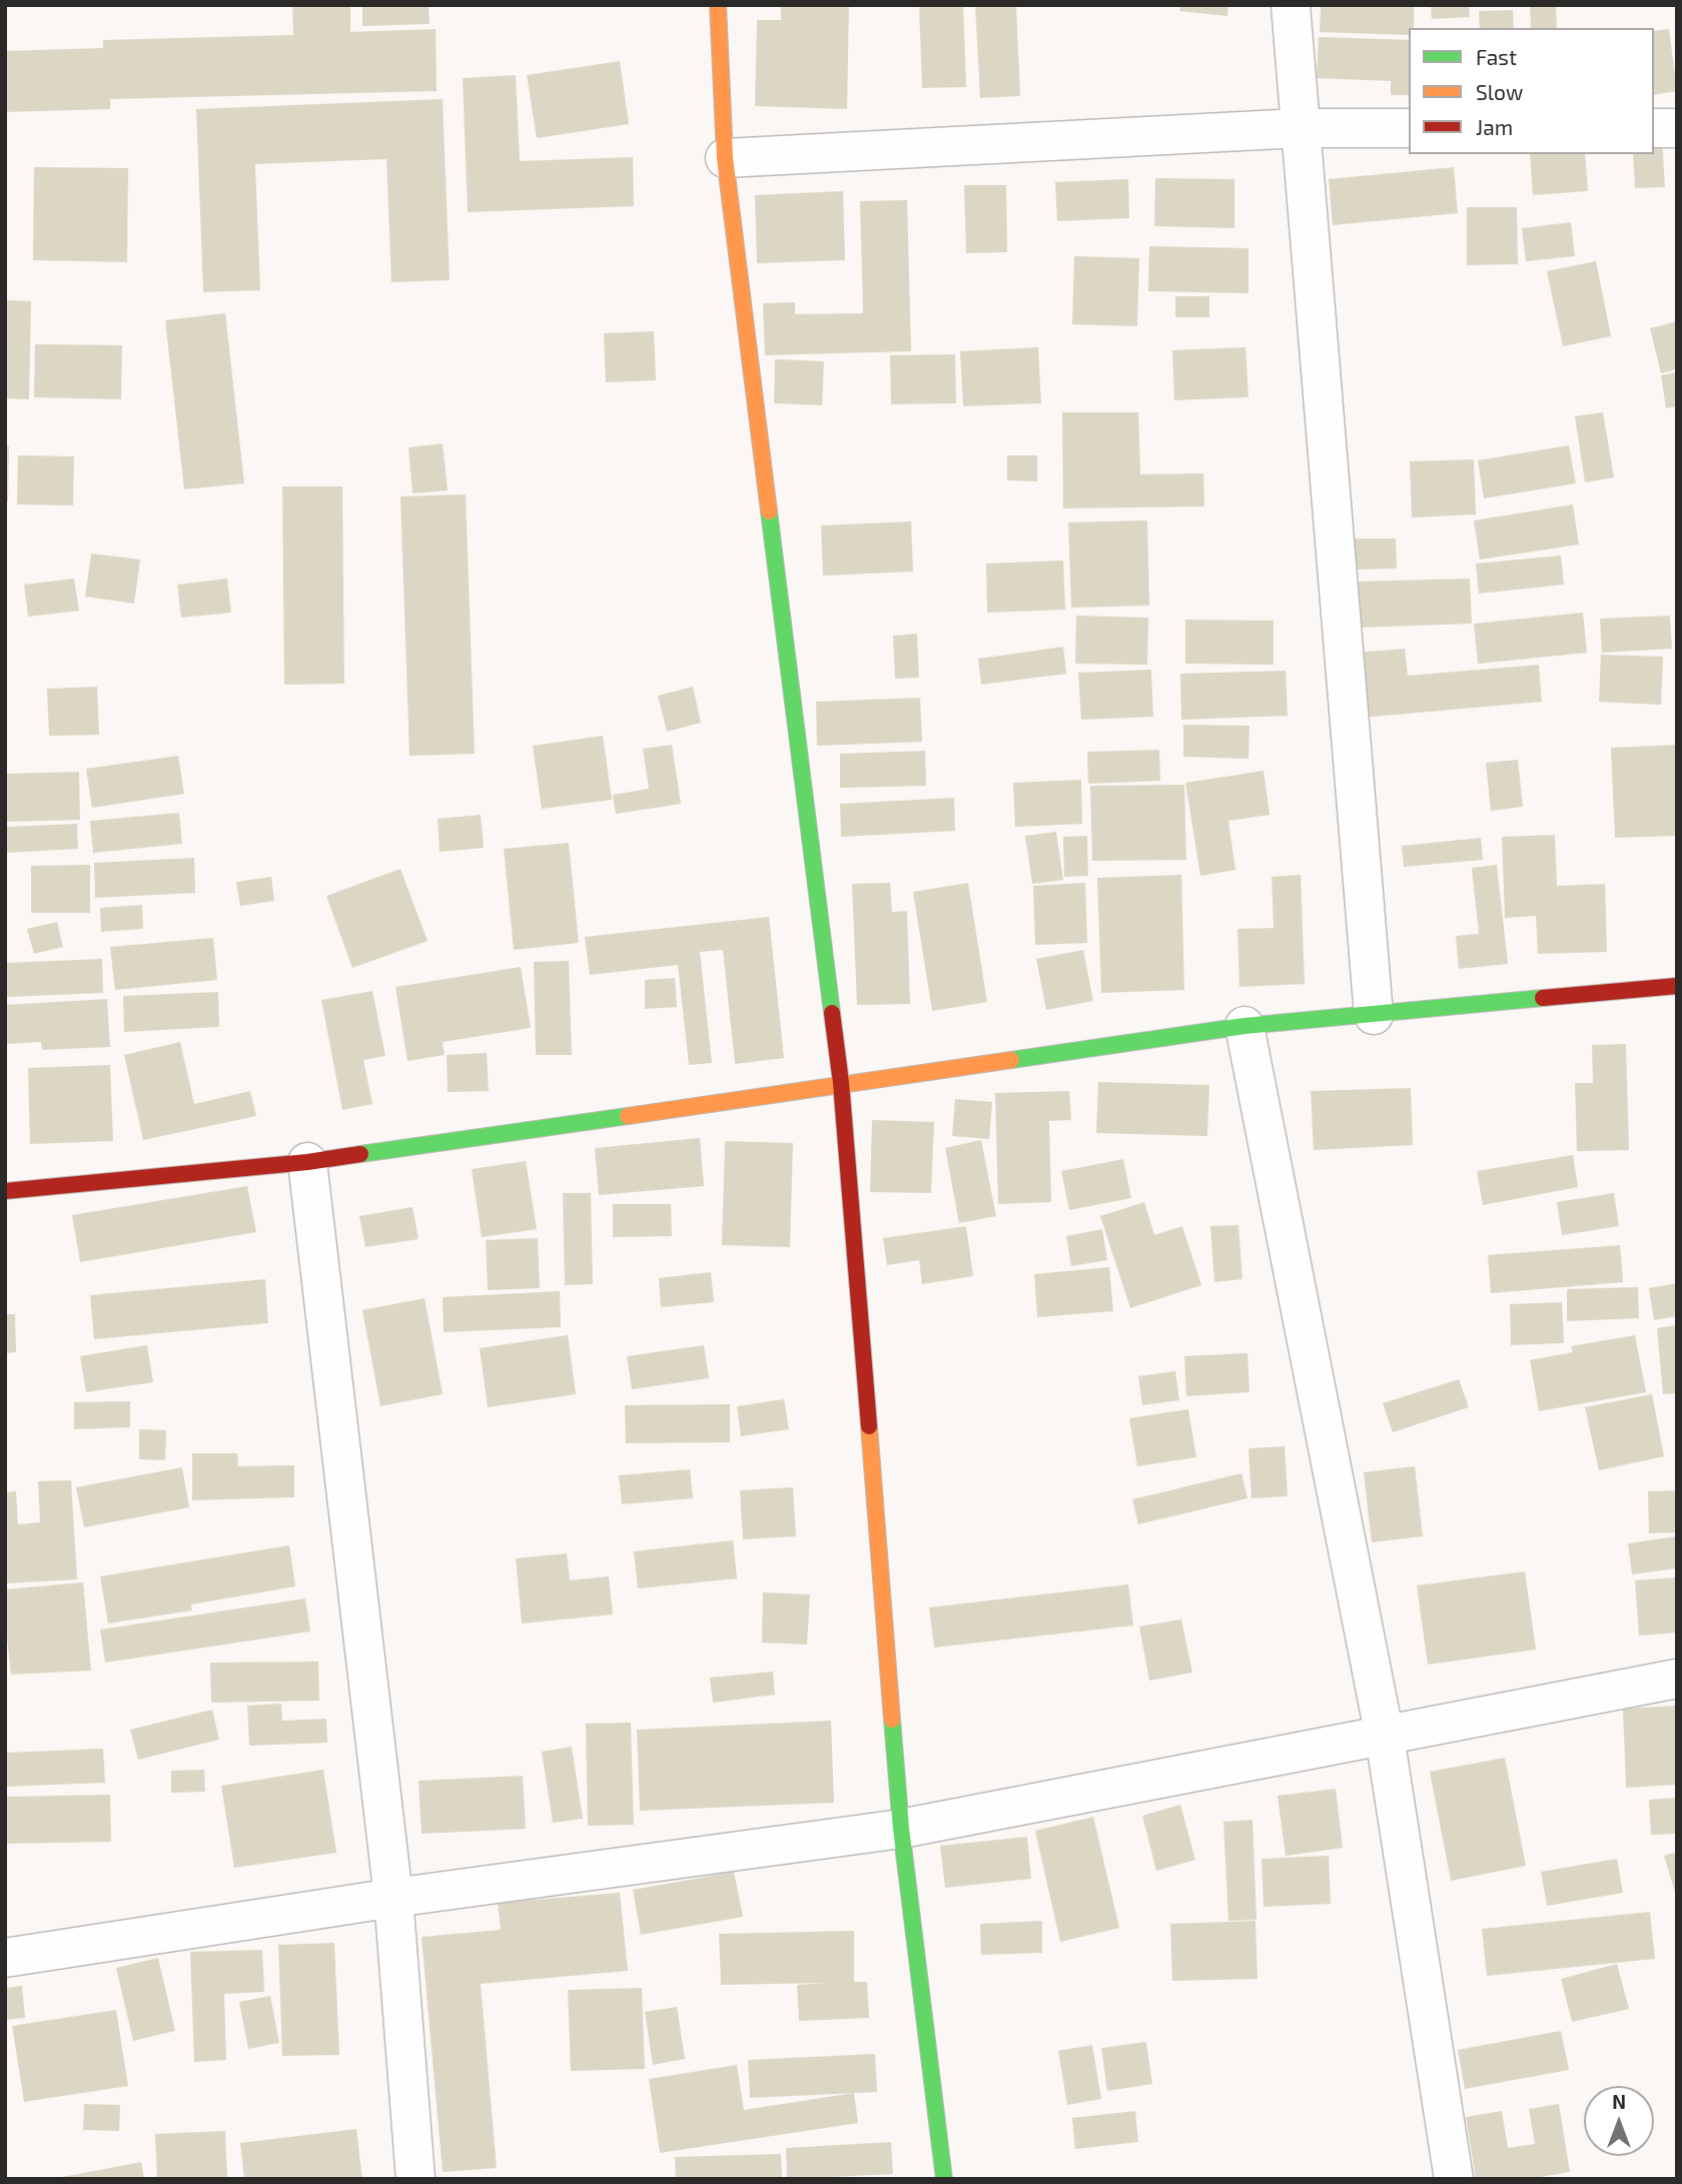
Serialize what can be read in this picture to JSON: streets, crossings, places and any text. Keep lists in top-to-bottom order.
{
  "legend": ["Fast", "Slow", "Jam"],
  "north": "top"
}
